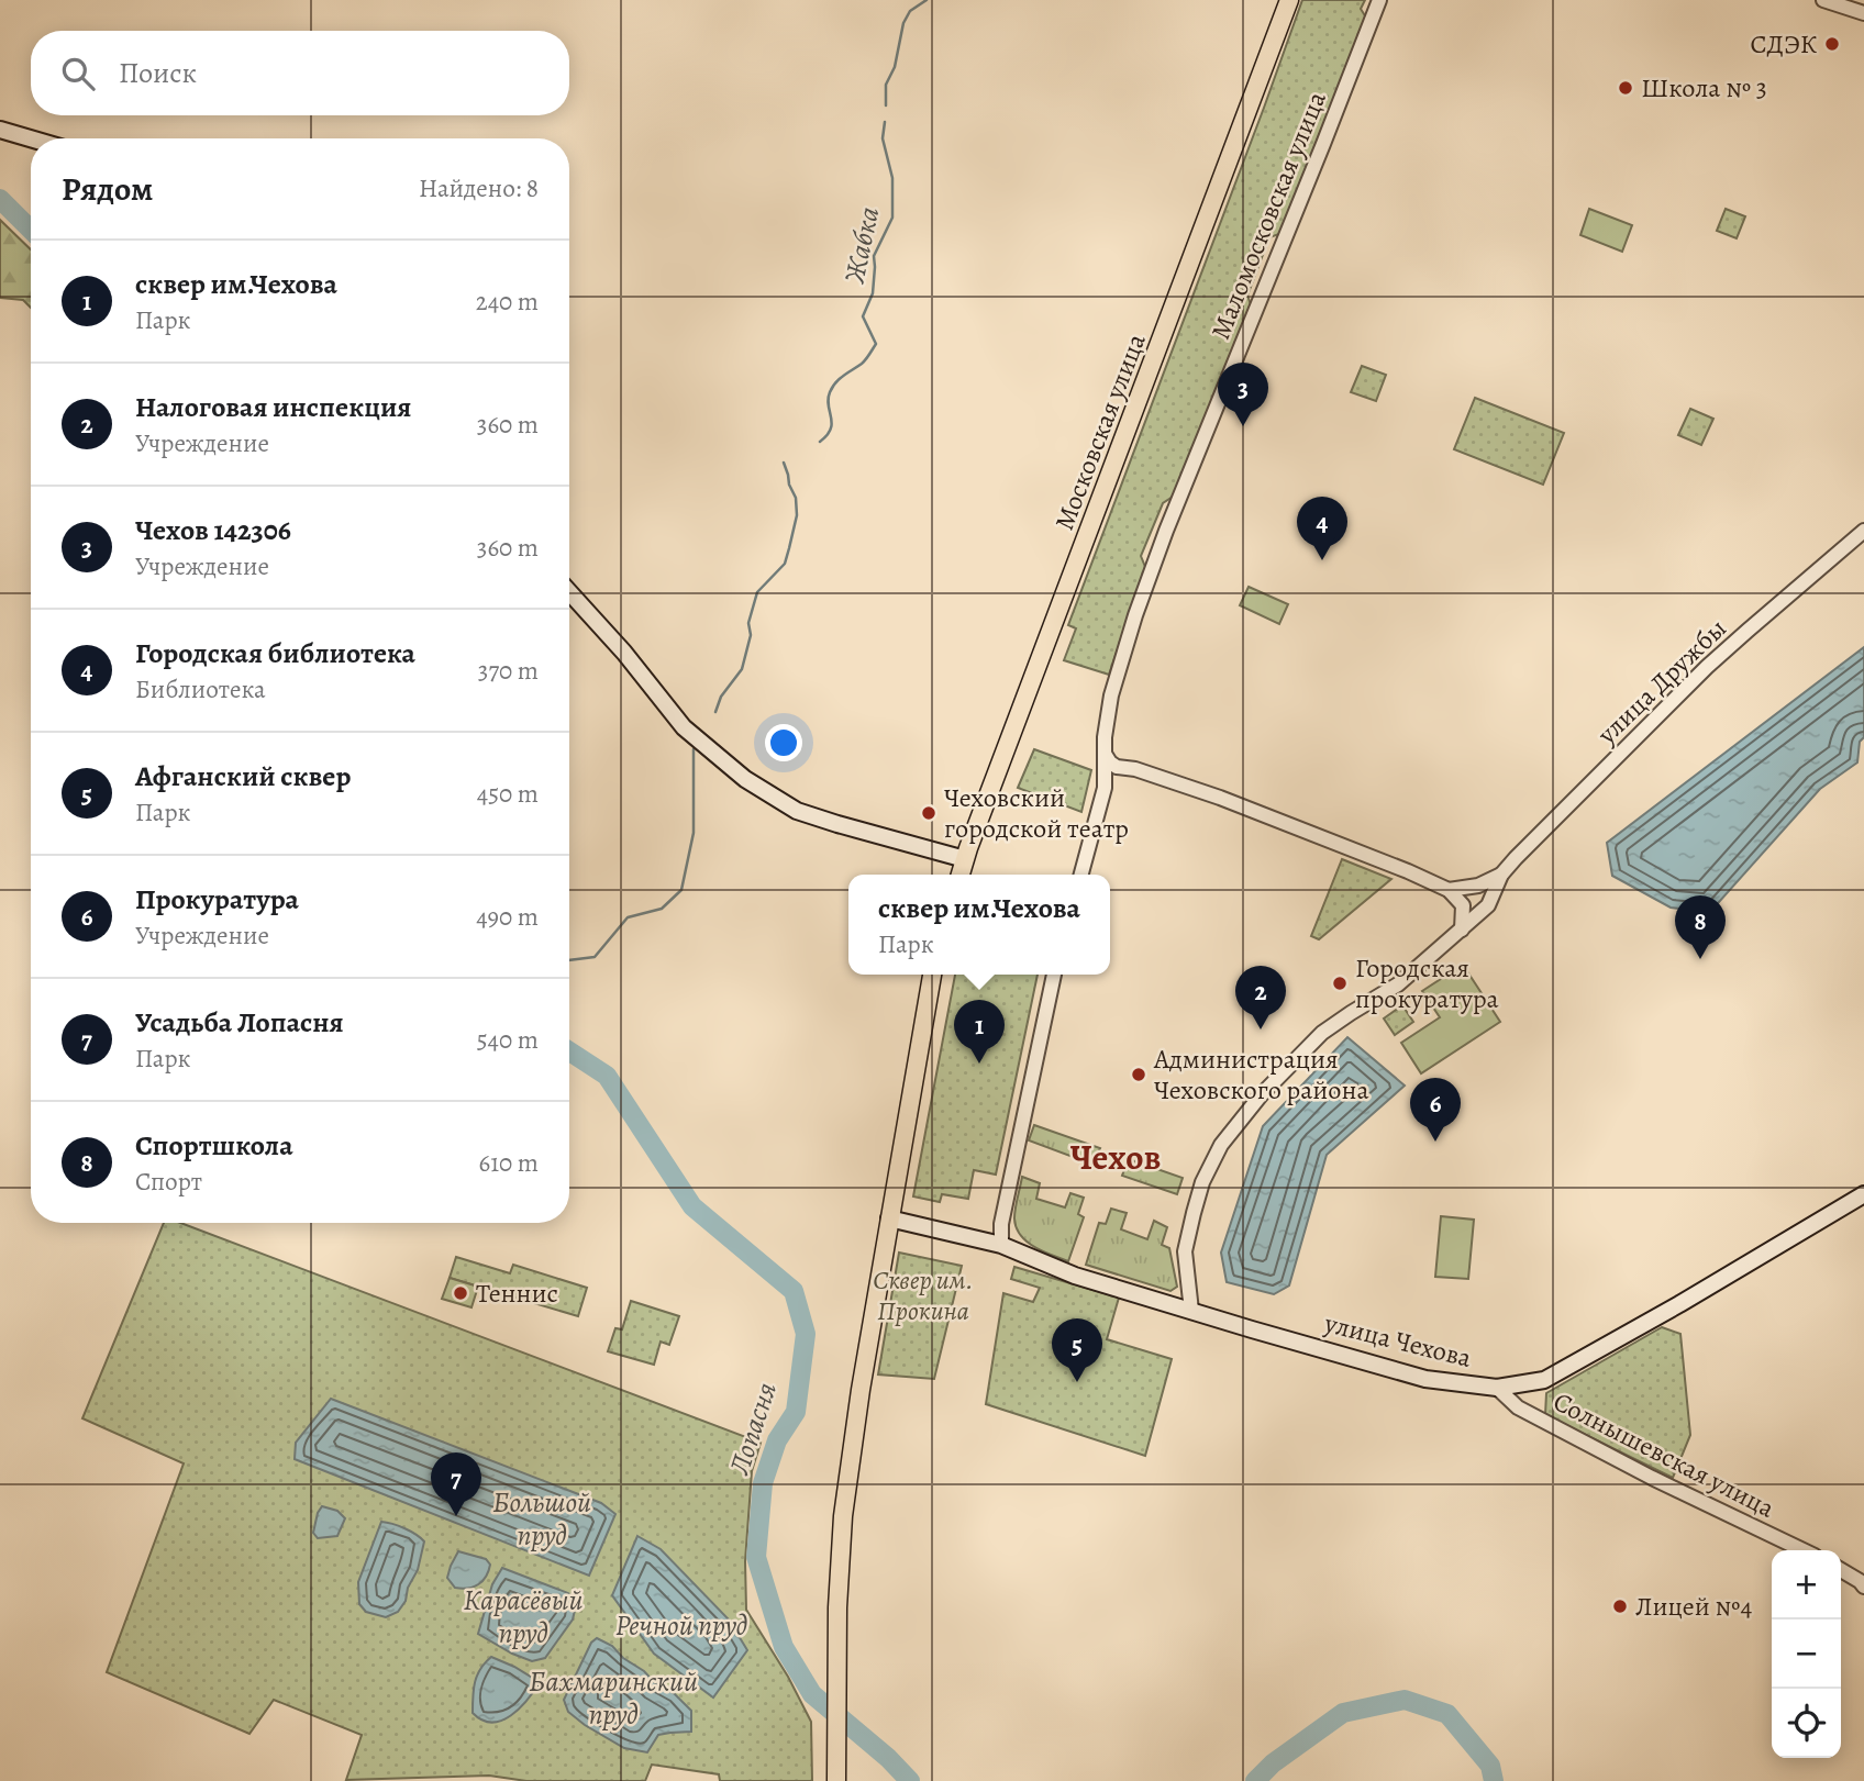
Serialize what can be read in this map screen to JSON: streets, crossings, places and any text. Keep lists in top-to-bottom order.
{
  "streets": {
    "main road": ["Московская улица", "улица Чехова"],
    "street": ["Маломосковская улица", "улица Дружбы", "Солнышевская улица"]
  },
  "crossings": [
    ["улица Дружбы", "улица Чехова"],
    ["улица Чехова", "Солнышевская улица"]
  ],
  "districts": ["Чехов"],
  "water": [
    "Жабка",
    "Лопасня",
    "Большой пруд",
    "Карасёвый пруд",
    "Речной пруд",
    "Бахмаринский пруд"
  ],
  "parks": ["Сквер им. Прокина"],
  "places": [
    "СДЭК",
    "Школа № 3",
    "Чеховский городской театр",
    "Городская прокуратура",
    "Администрация Чеховского района",
    "Теннис",
    "Лицей №4"
  ],
  "page": {
    "search": "Поиск",
    "heading": ["Рядом", "Найдено: 8"],
    "list": [
      {
        "mark": "1",
        "name": "сквер им.Чехова",
        "note": "Парк",
        "value": "240 m"
      },
      {
        "mark": "2",
        "name": "Налоговая инспекция",
        "note": "Учреждение",
        "value": "360 m"
      },
      {
        "mark": "3",
        "name": "Чехов 142306",
        "note": "Учреждение",
        "value": "360 m"
      },
      {
        "mark": "4",
        "name": "Городская библиотека",
        "note": "Библиотека",
        "value": "370 m"
      },
      {
        "mark": "5",
        "name": "Афганский сквер",
        "note": "Парк",
        "value": "450 m"
      },
      {
        "mark": "6",
        "name": "Прокуратура",
        "note": "Учреждение",
        "value": "490 m"
      },
      {
        "mark": "7",
        "name": "Усадьба Лопасня",
        "note": "Парк",
        "value": "540 m"
      },
      {
        "mark": "8",
        "name": "Спортшкола",
        "note": "Спорт",
        "value": "610 m"
      }
    ],
    "pins": [
      "3",
      "4",
      "8",
      "2",
      "1",
      "6",
      "5",
      "7"
    ],
    "popup": ["сквер им.Чехова", "Парк"],
    "map_buttons": ["+", "−"]
  }
}
